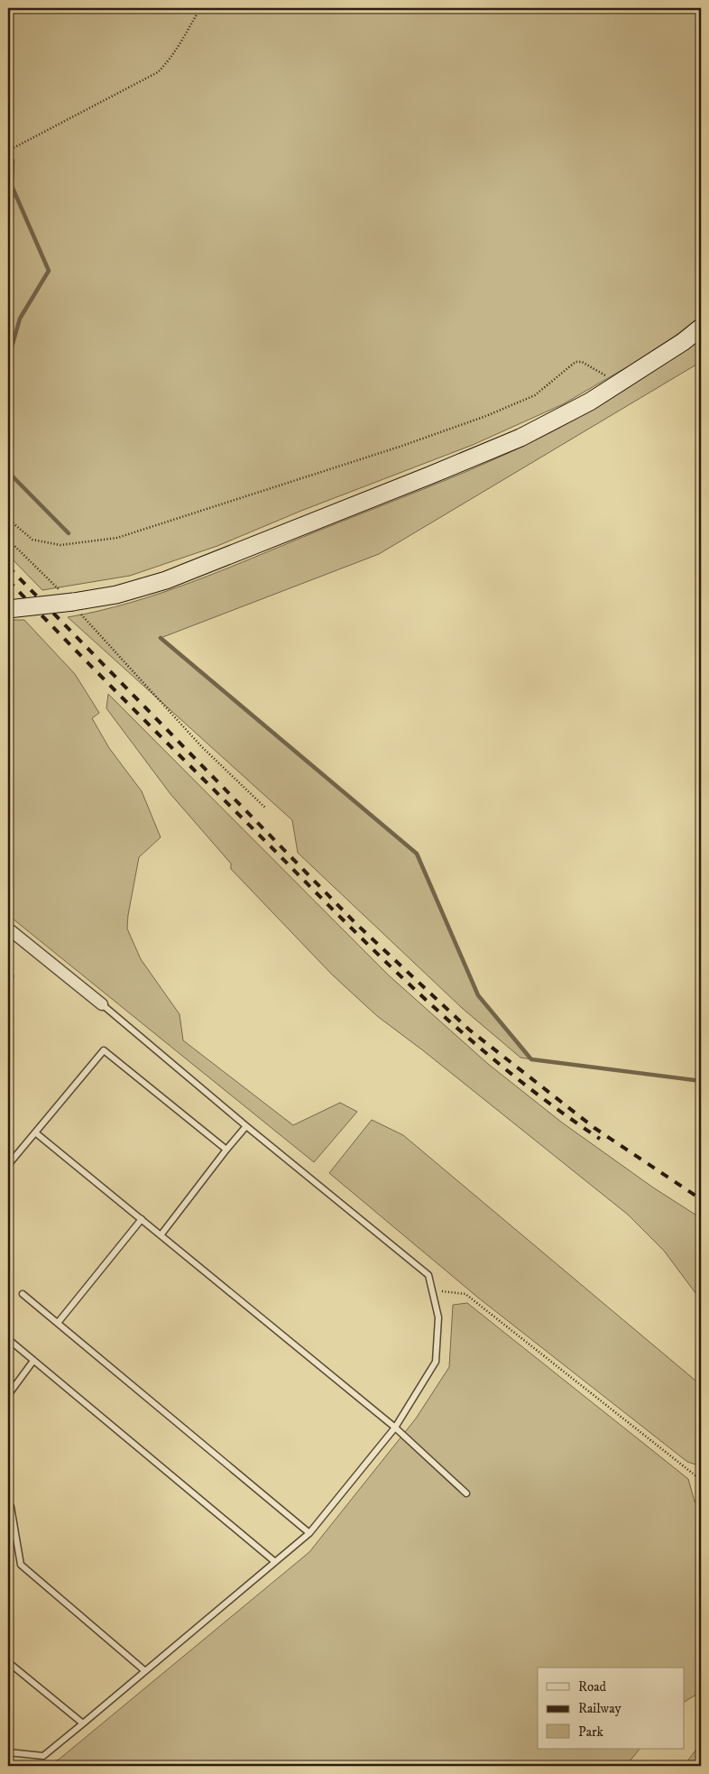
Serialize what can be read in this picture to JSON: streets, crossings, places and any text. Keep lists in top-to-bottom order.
{
  "legend": ["Road", "Railway", "Park"]
}
